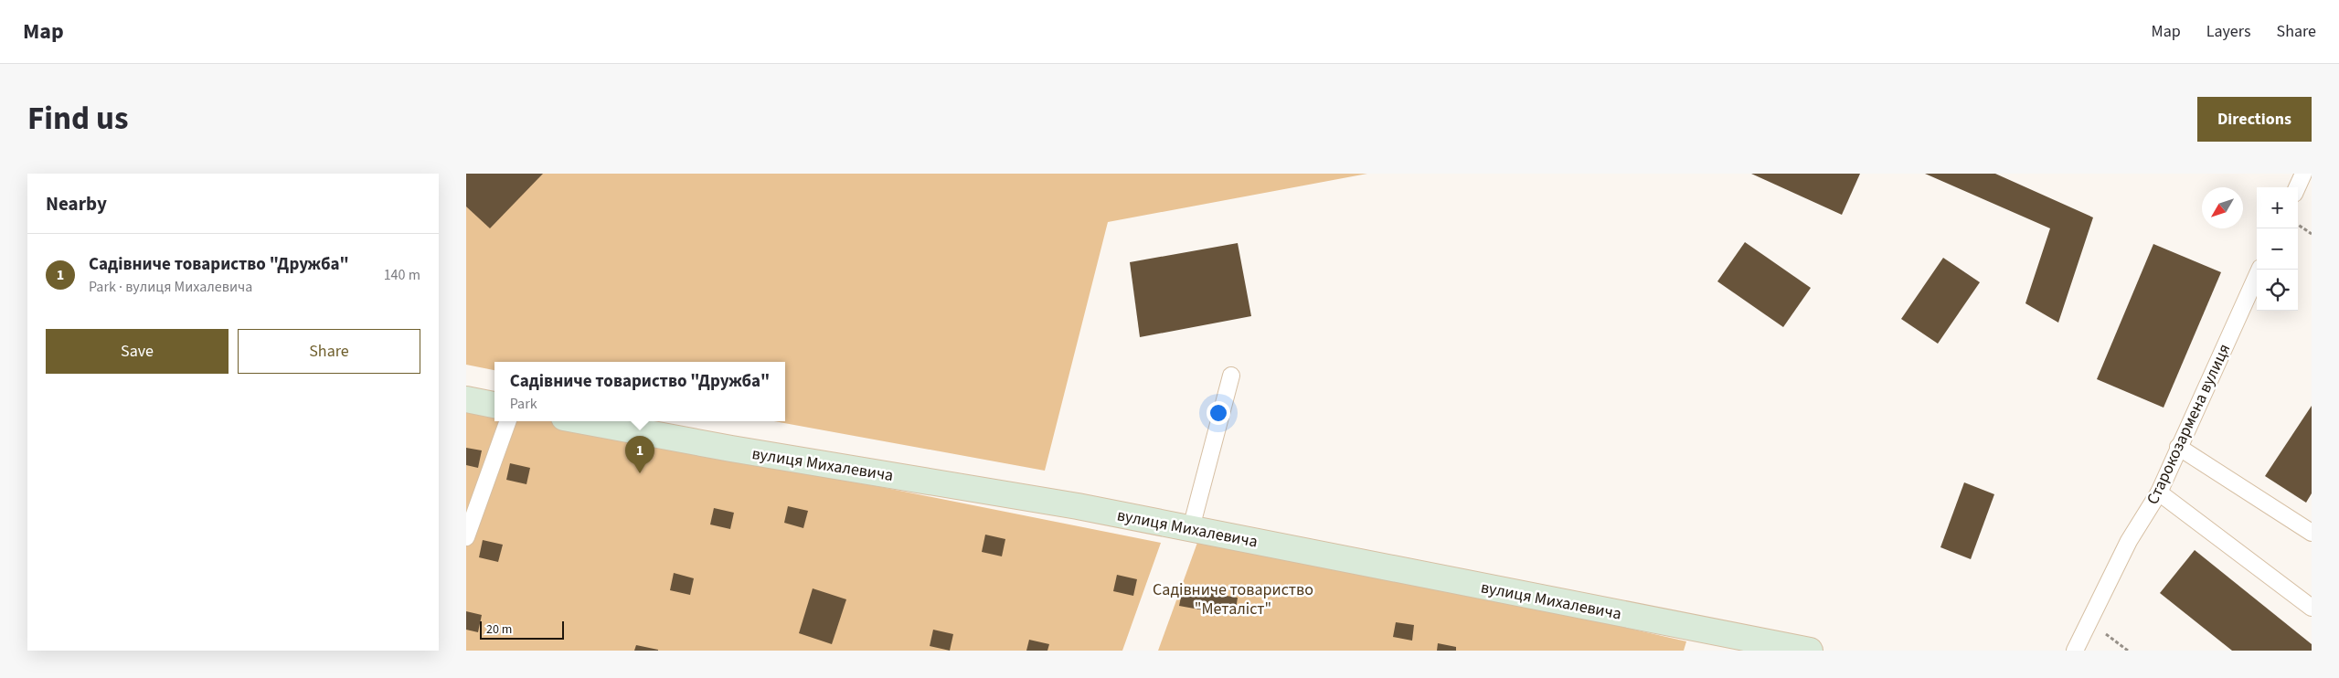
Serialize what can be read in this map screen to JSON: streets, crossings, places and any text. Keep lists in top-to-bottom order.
{
  "streets": {
    "street": ["вулиця Михалевича"],
    "lane": ["Старокозармена вулиця"]
  },
  "parks": ["Садівниче товариство \"Металіст\""],
  "scale_bar": "20 m",
  "north": "bottom left",
  "page": {
    "header": "Map",
    "nav": ["Map", "Layers", "Share"],
    "title": "Find us",
    "buttons": [
      "Directions",
      ["Save", "Share"]
    ],
    "heading": "Nearby",
    "map_buttons": ["+", "−"],
    "list": [
      {
        "mark": "1",
        "name": "Садівниче товариство \"Дружба\"",
        "note": "Park · вулиця Михалевича",
        "value": "140 m"
      }
    ],
    "popup": ["Садівниче товариство \"Дружба\"", "Park"],
    "pins": "1",
    "scale": "20 m"
  }
}
